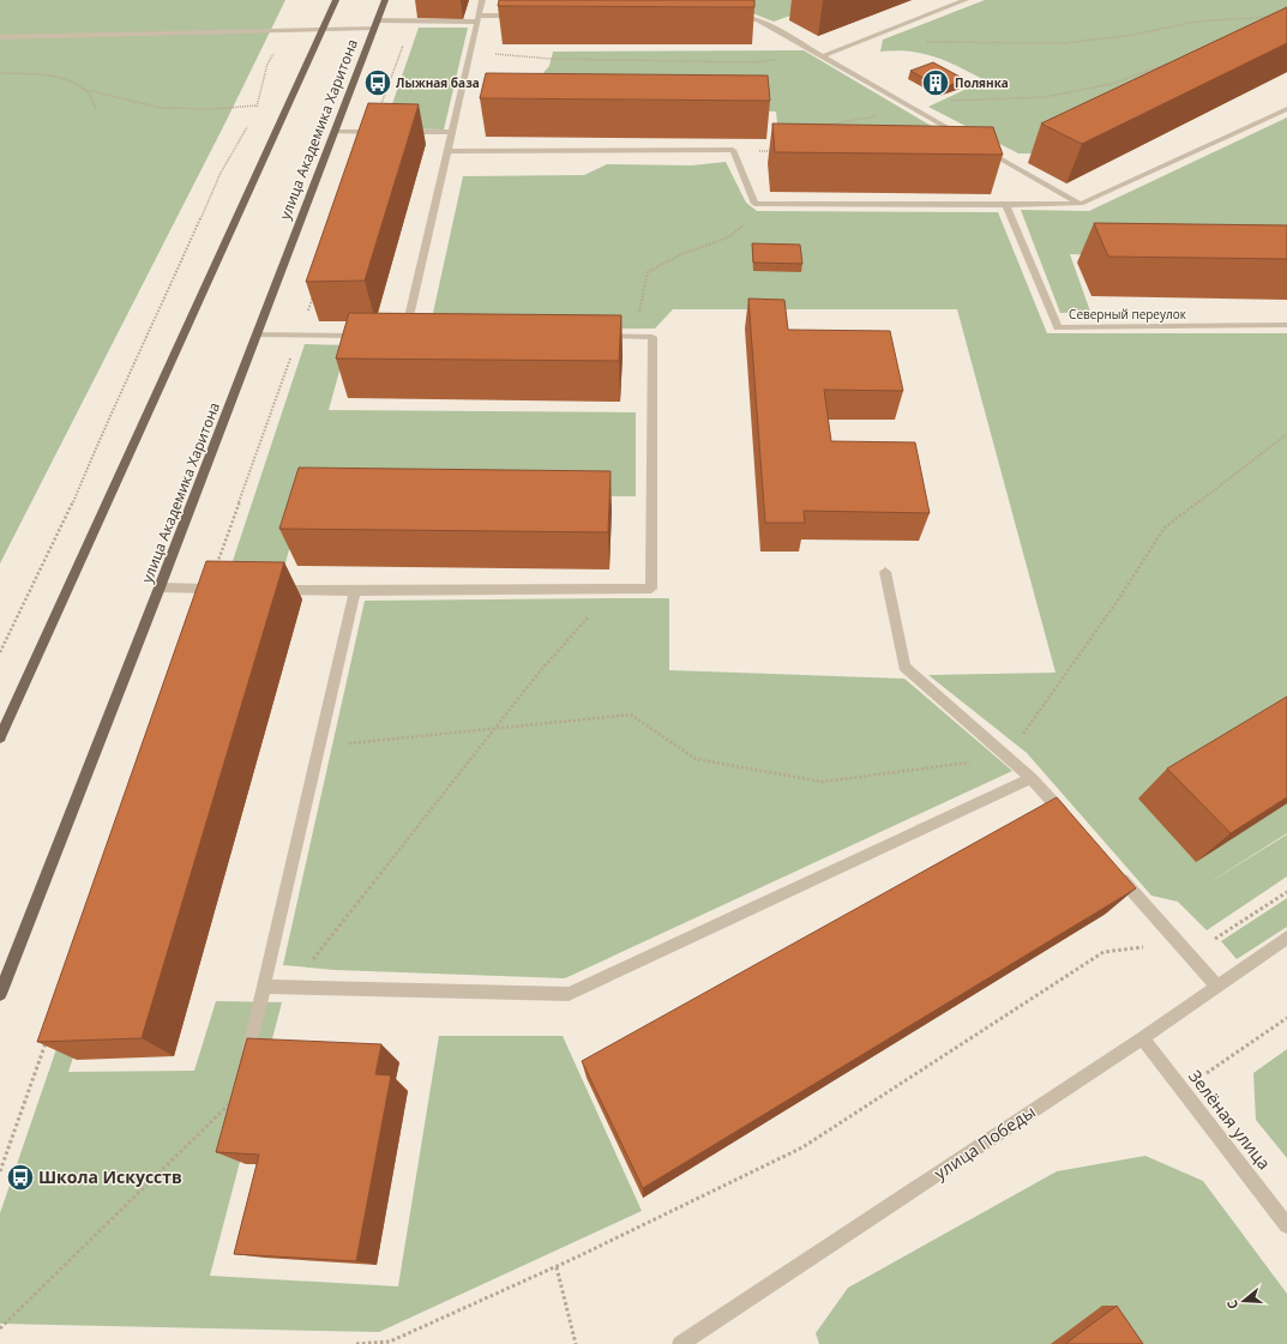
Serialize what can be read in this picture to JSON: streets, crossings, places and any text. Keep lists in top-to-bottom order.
{
  "streets": {
    "main road": ["улица Академика Харитона"],
    "street": ["Северный переулок", "Зелёная улица", "улица Победы"]
  },
  "crossings": [
    ["Зелёная улица", "улица Победы"]
  ],
  "places": {
    "bus stop": ["Лыжная база", "Школа Искусств"],
    "building": ["Полянка"]
  },
  "north": "left"
}
